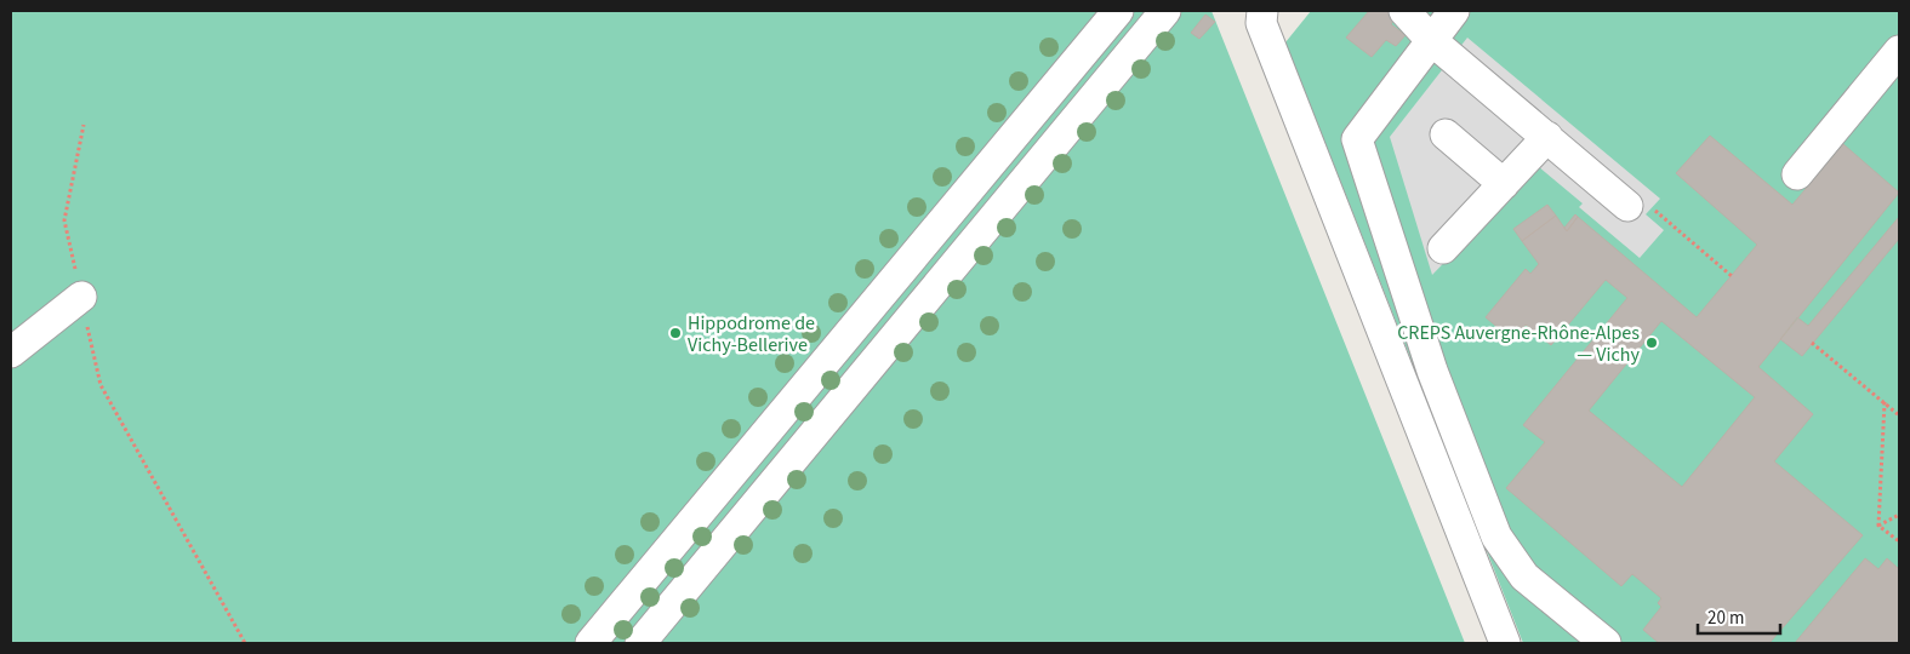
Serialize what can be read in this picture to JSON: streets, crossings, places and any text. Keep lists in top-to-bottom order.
{
  "places": ["Hippodrome de Vichy-Bellerive", "CREPS Auvergne-Rhône-Alpes — Vichy"],
  "scale_bar": "20 m"
}
